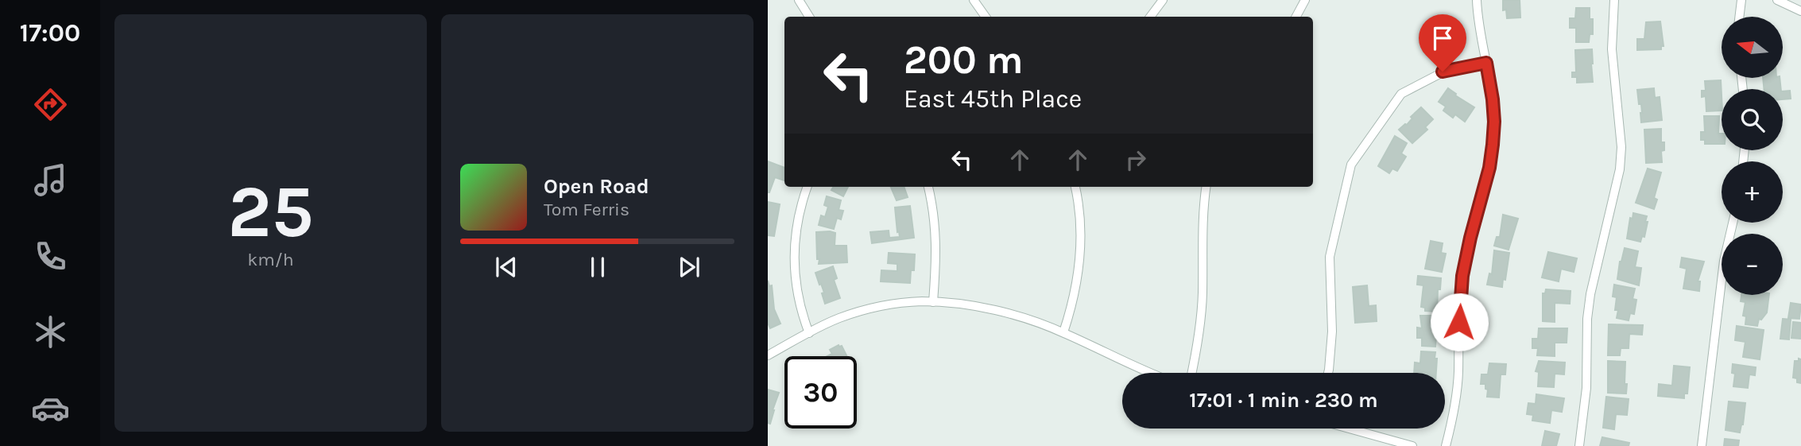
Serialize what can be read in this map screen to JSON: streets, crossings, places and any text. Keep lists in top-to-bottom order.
{
  "north": "left",
  "page": {
    "tabs": "17:00",
    "tile": ["25", "km/h"],
    "map_buttons": ["+", "−"],
    "turn": ["200 m", "East 45th Place"],
    "song": ["Open Road", "Tom Ferris"],
    "limit": "30",
    "trip": "17:01 · 1 min · 230 m"
  }
}
